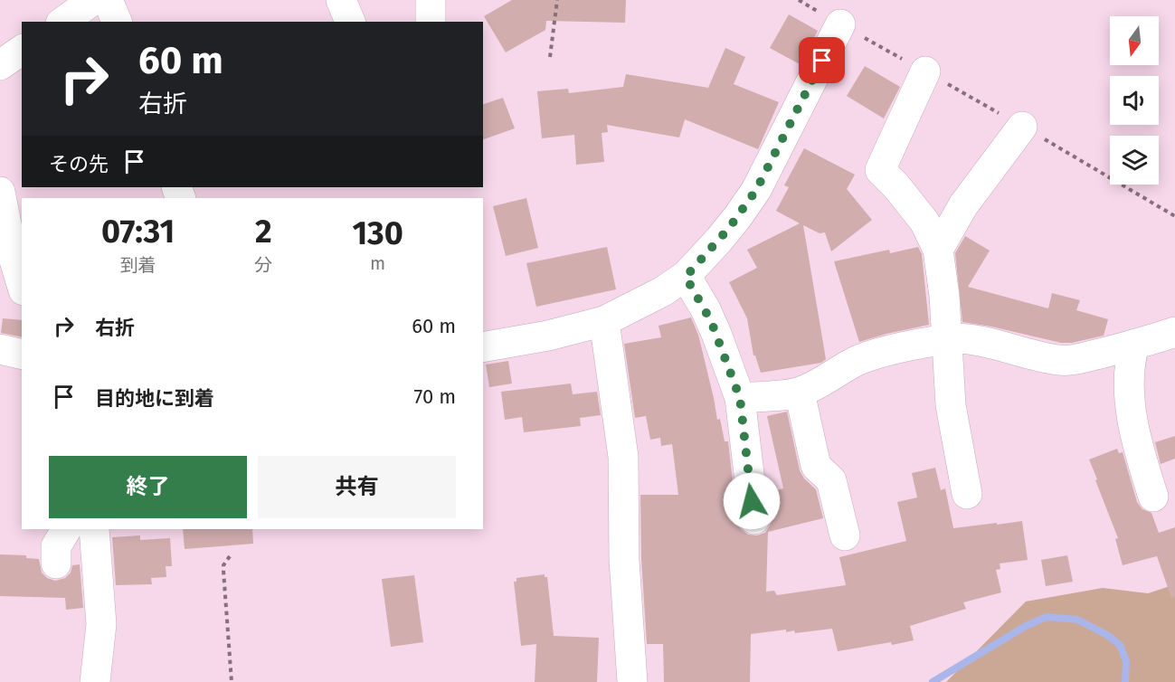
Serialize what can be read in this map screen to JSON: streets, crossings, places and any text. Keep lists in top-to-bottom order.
{
  "north": "bottom",
  "page": {
    "turn": ["60 m", "右折"],
    "then": "その先",
    "eta": [
      "07:31",
      "到着",
      "2",
      "分",
      "130",
      "m"
    ],
    "list": [
      {
        "name": "右折",
        "value": "60 m"
      },
      {
        "name": "目的地に到着",
        "value": "70 m"
      }
    ],
    "buttons": ["終了", "共有"]
  }
}
